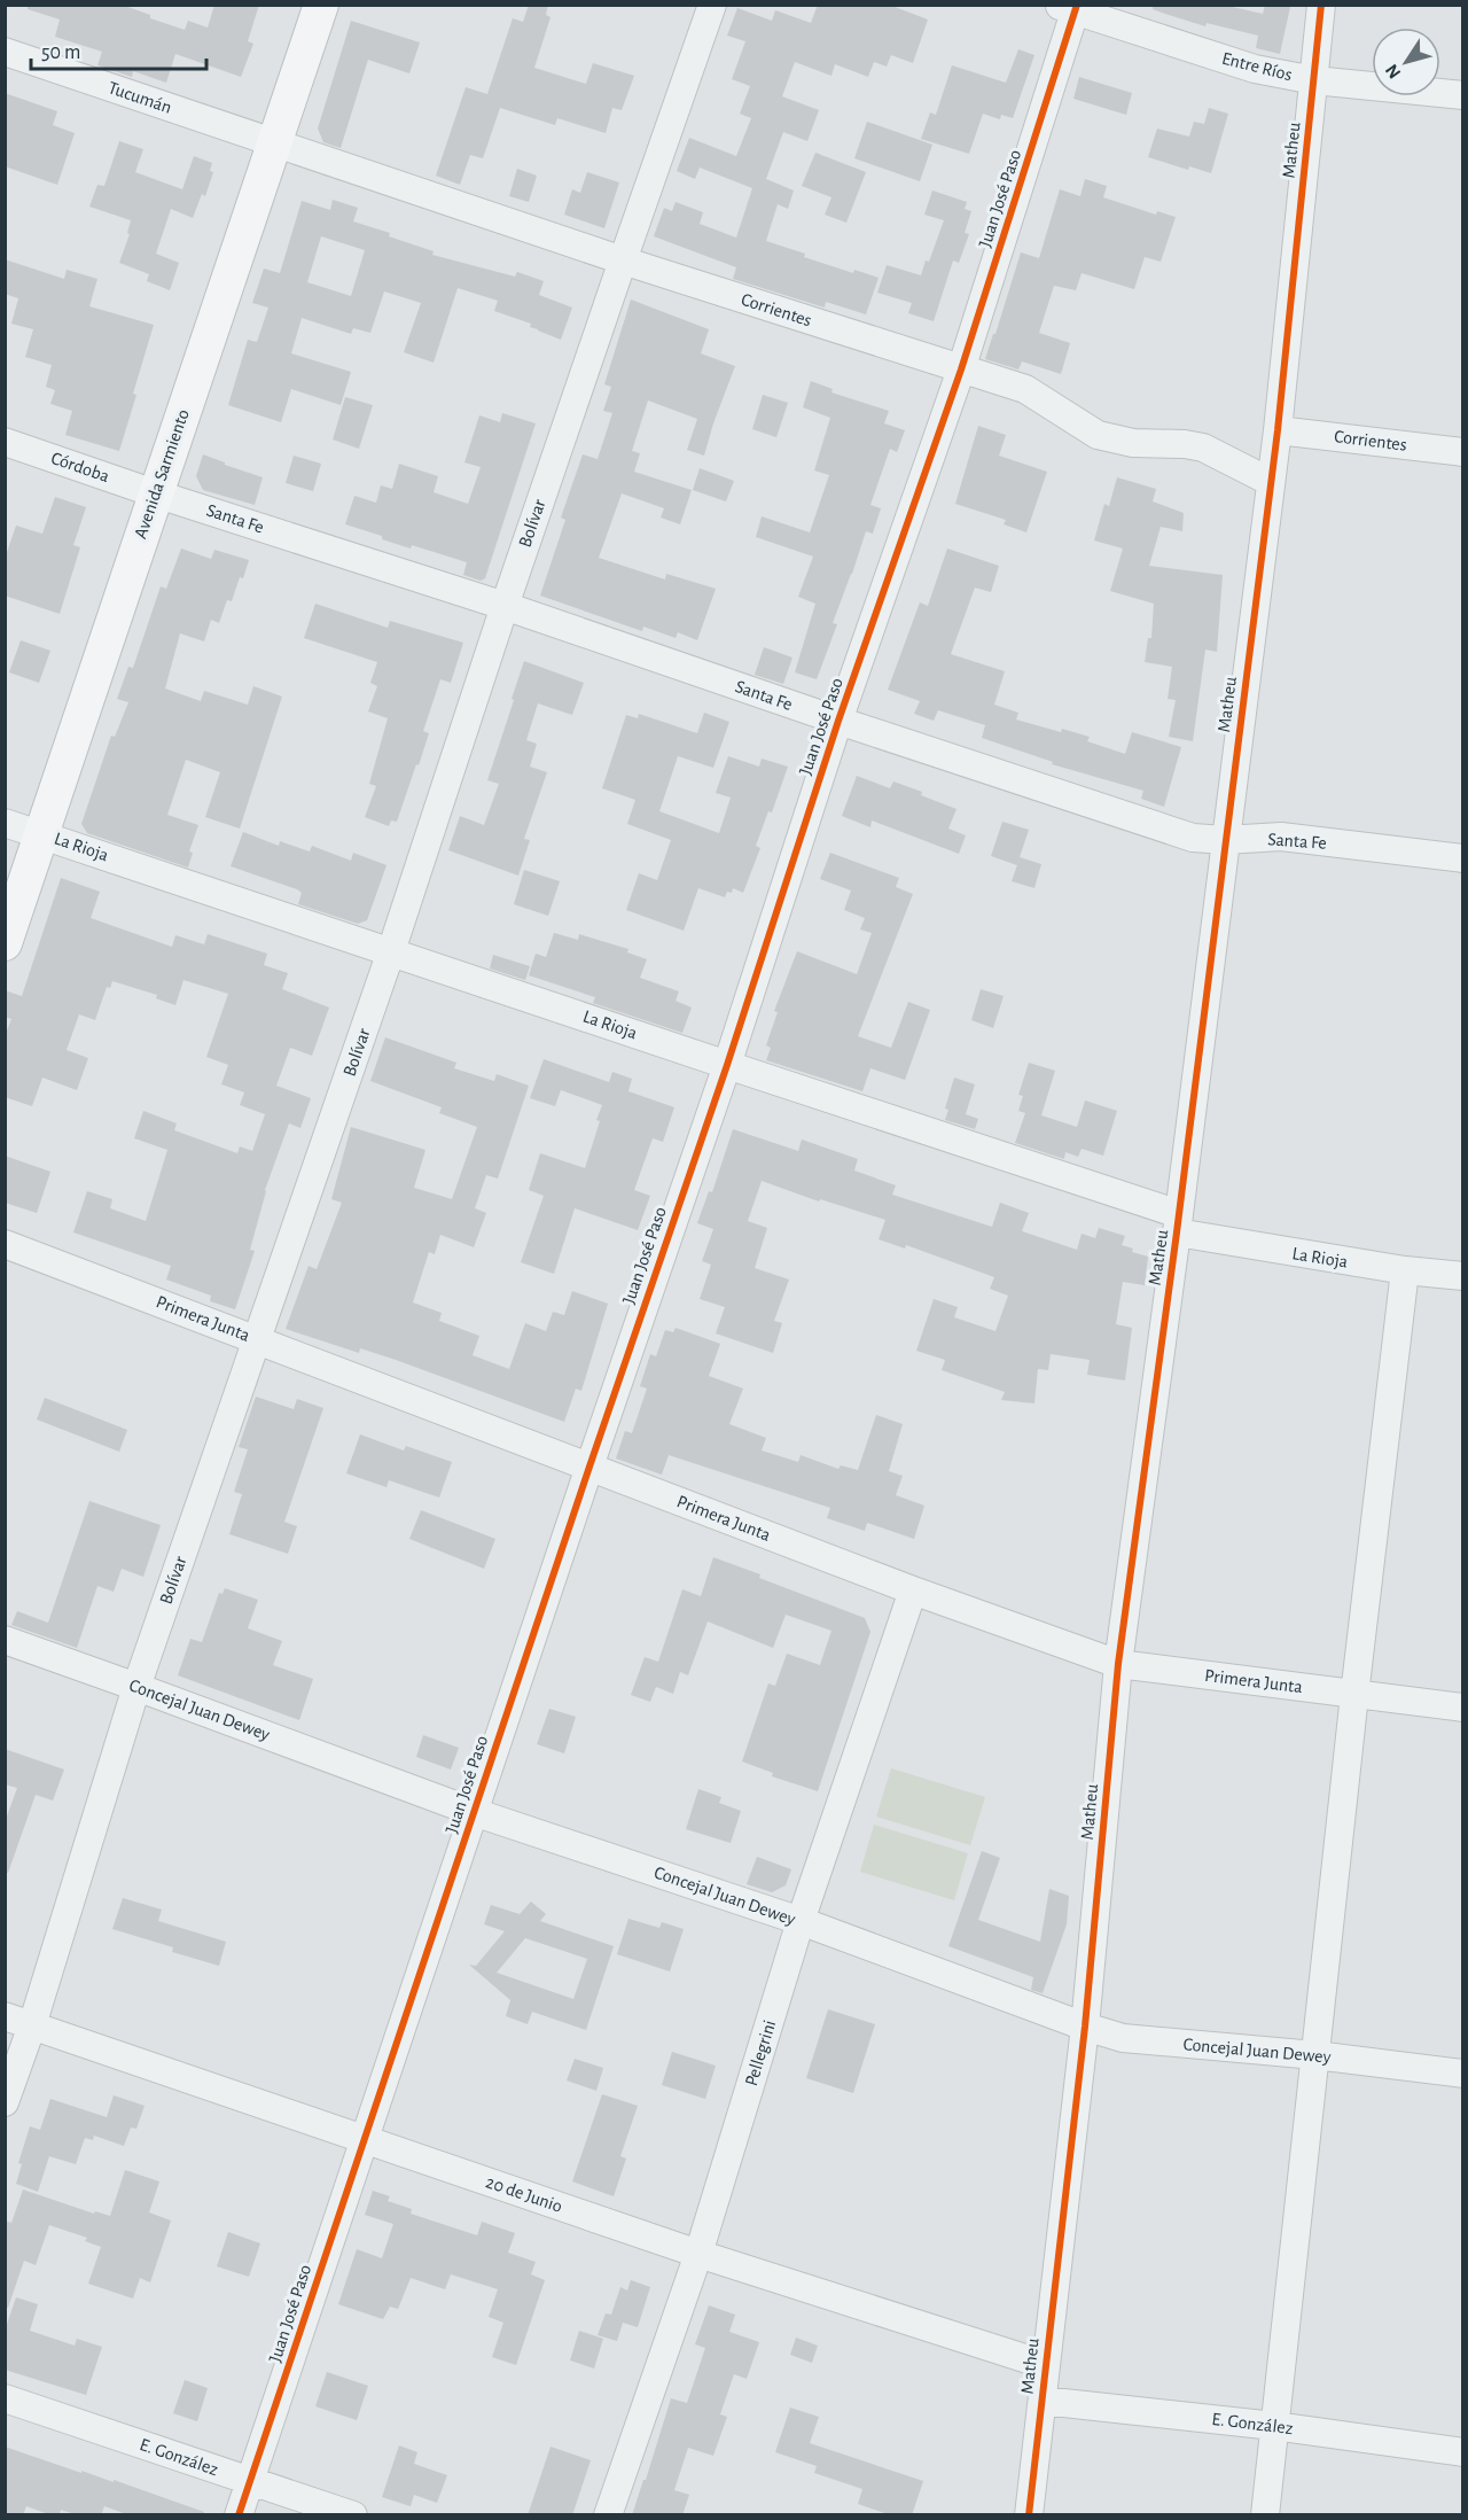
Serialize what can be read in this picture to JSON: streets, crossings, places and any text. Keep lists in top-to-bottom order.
{
  "streets": {
    "main road": ["Avenida Sarmiento"],
    "street": [
      "Entre Ríos",
      "Tucumán",
      "Matheu",
      "Juan José Paso",
      "Corrientes",
      "Córdoba",
      "Santa Fe",
      "Bolívar",
      "La Rioja",
      "Primera Junta",
      "Concejal Juan Dewey",
      "Pellegrini",
      "20 de Junio",
      "E. González"
    ]
  },
  "crossings": [
    ["Entre Ríos", "Matheu"],
    ["Entre Ríos", "Juan José Paso"],
    ["Tucumán", "Corrientes"],
    ["Tucumán", "Avenida Sarmiento"],
    ["Matheu", "Corrientes"],
    ["Matheu", "Santa Fe"],
    ["Matheu", "La Rioja"],
    ["Matheu", "Primera Junta"],
    ["Matheu", "Concejal Juan Dewey"],
    ["Matheu", "20 de Junio"],
    ["Matheu", "E. González"],
    ["Juan José Paso", "Corrientes"],
    ["Juan José Paso", "Santa Fe"],
    ["Juan José Paso", "La Rioja"],
    ["Juan José Paso", "Primera Junta"],
    ["Juan José Paso", "Concejal Juan Dewey"],
    ["Juan José Paso", "20 de Junio"],
    ["Juan José Paso", "E. González"],
    ["Corrientes", "Avenida Sarmiento"],
    ["Corrientes", "Bolívar"],
    ["Córdoba", "Avenida Sarmiento"],
    ["Córdoba", "Santa Fe"],
    ["Avenida Sarmiento", "Santa Fe"],
    ["Avenida Sarmiento", "La Rioja"],
    ["Santa Fe", "Bolívar"],
    ["Bolívar", "La Rioja"],
    ["Bolívar", "Primera Junta"],
    ["Bolívar", "Concejal Juan Dewey"],
    ["Bolívar", "20 de Junio"],
    ["Primera Junta", "Pellegrini"],
    ["Concejal Juan Dewey", "Pellegrini"],
    ["Pellegrini", "20 de Junio"]
  ],
  "scale_bar": "50 m",
  "north": "bottom left"
}
